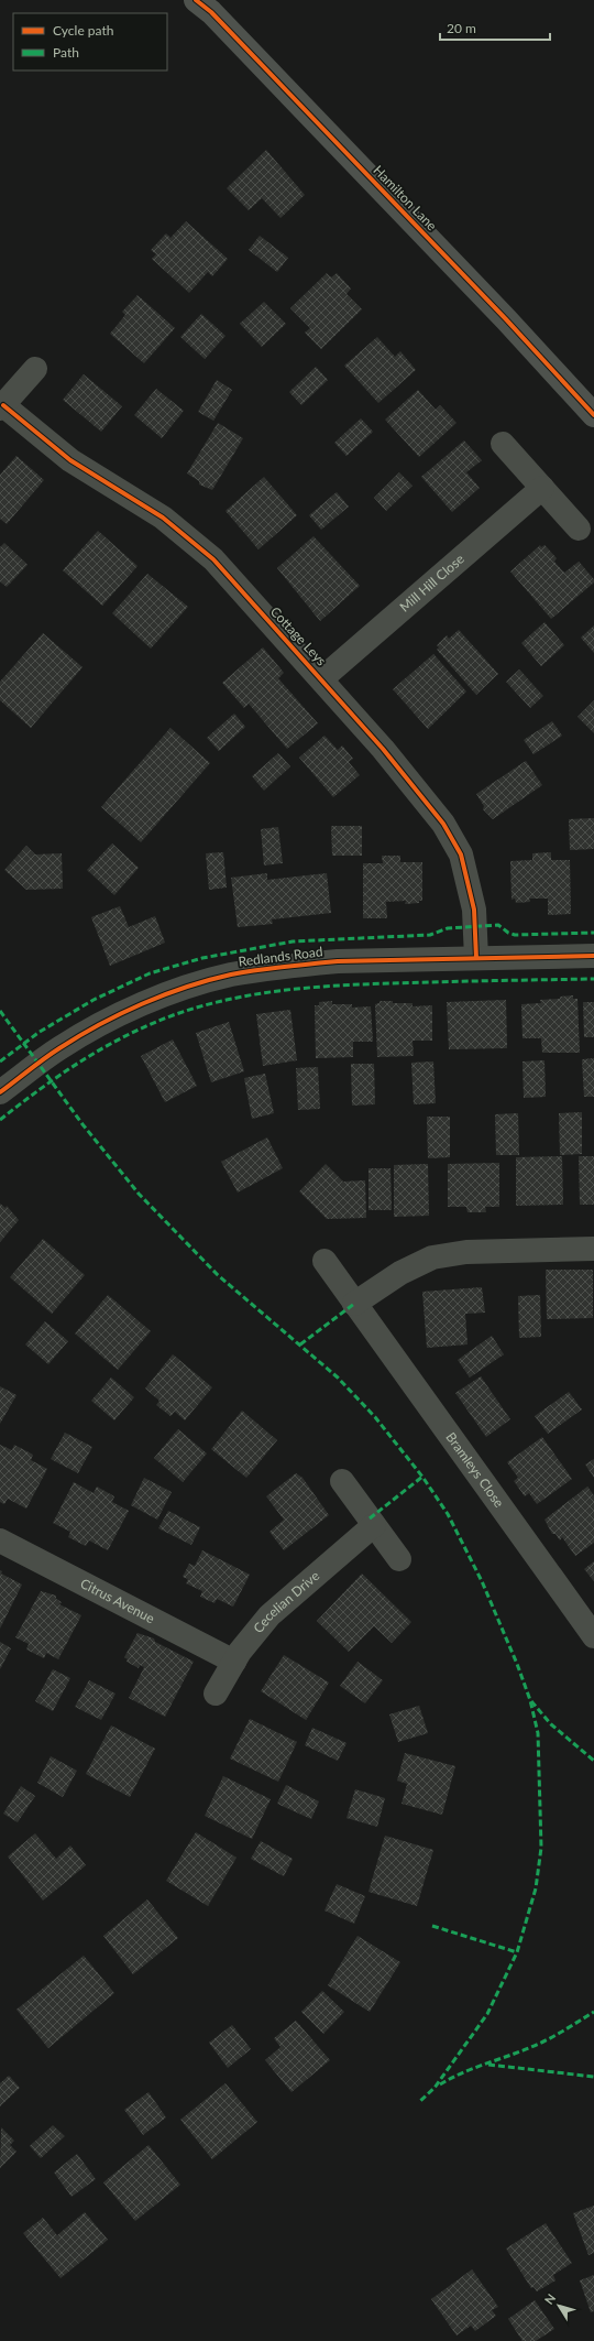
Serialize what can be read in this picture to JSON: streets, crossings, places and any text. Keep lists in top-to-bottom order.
{
  "streets": {
    "street": [
      "Hamilton Lane",
      "Mill Hill Close",
      "Cottage Leys",
      "Redlands Road",
      "Bramleys Close",
      "Citrus Avenue",
      "Cecelian Drive"
    ]
  },
  "crossings": [
    ["Mill Hill Close", "Cottage Leys"],
    ["Cottage Leys", "Redlands Road"],
    ["Citrus Avenue", "Cecelian Drive"]
  ],
  "legend": ["Cycle path", "Path"],
  "scale_bar": "20 m",
  "north": "top left"
}
